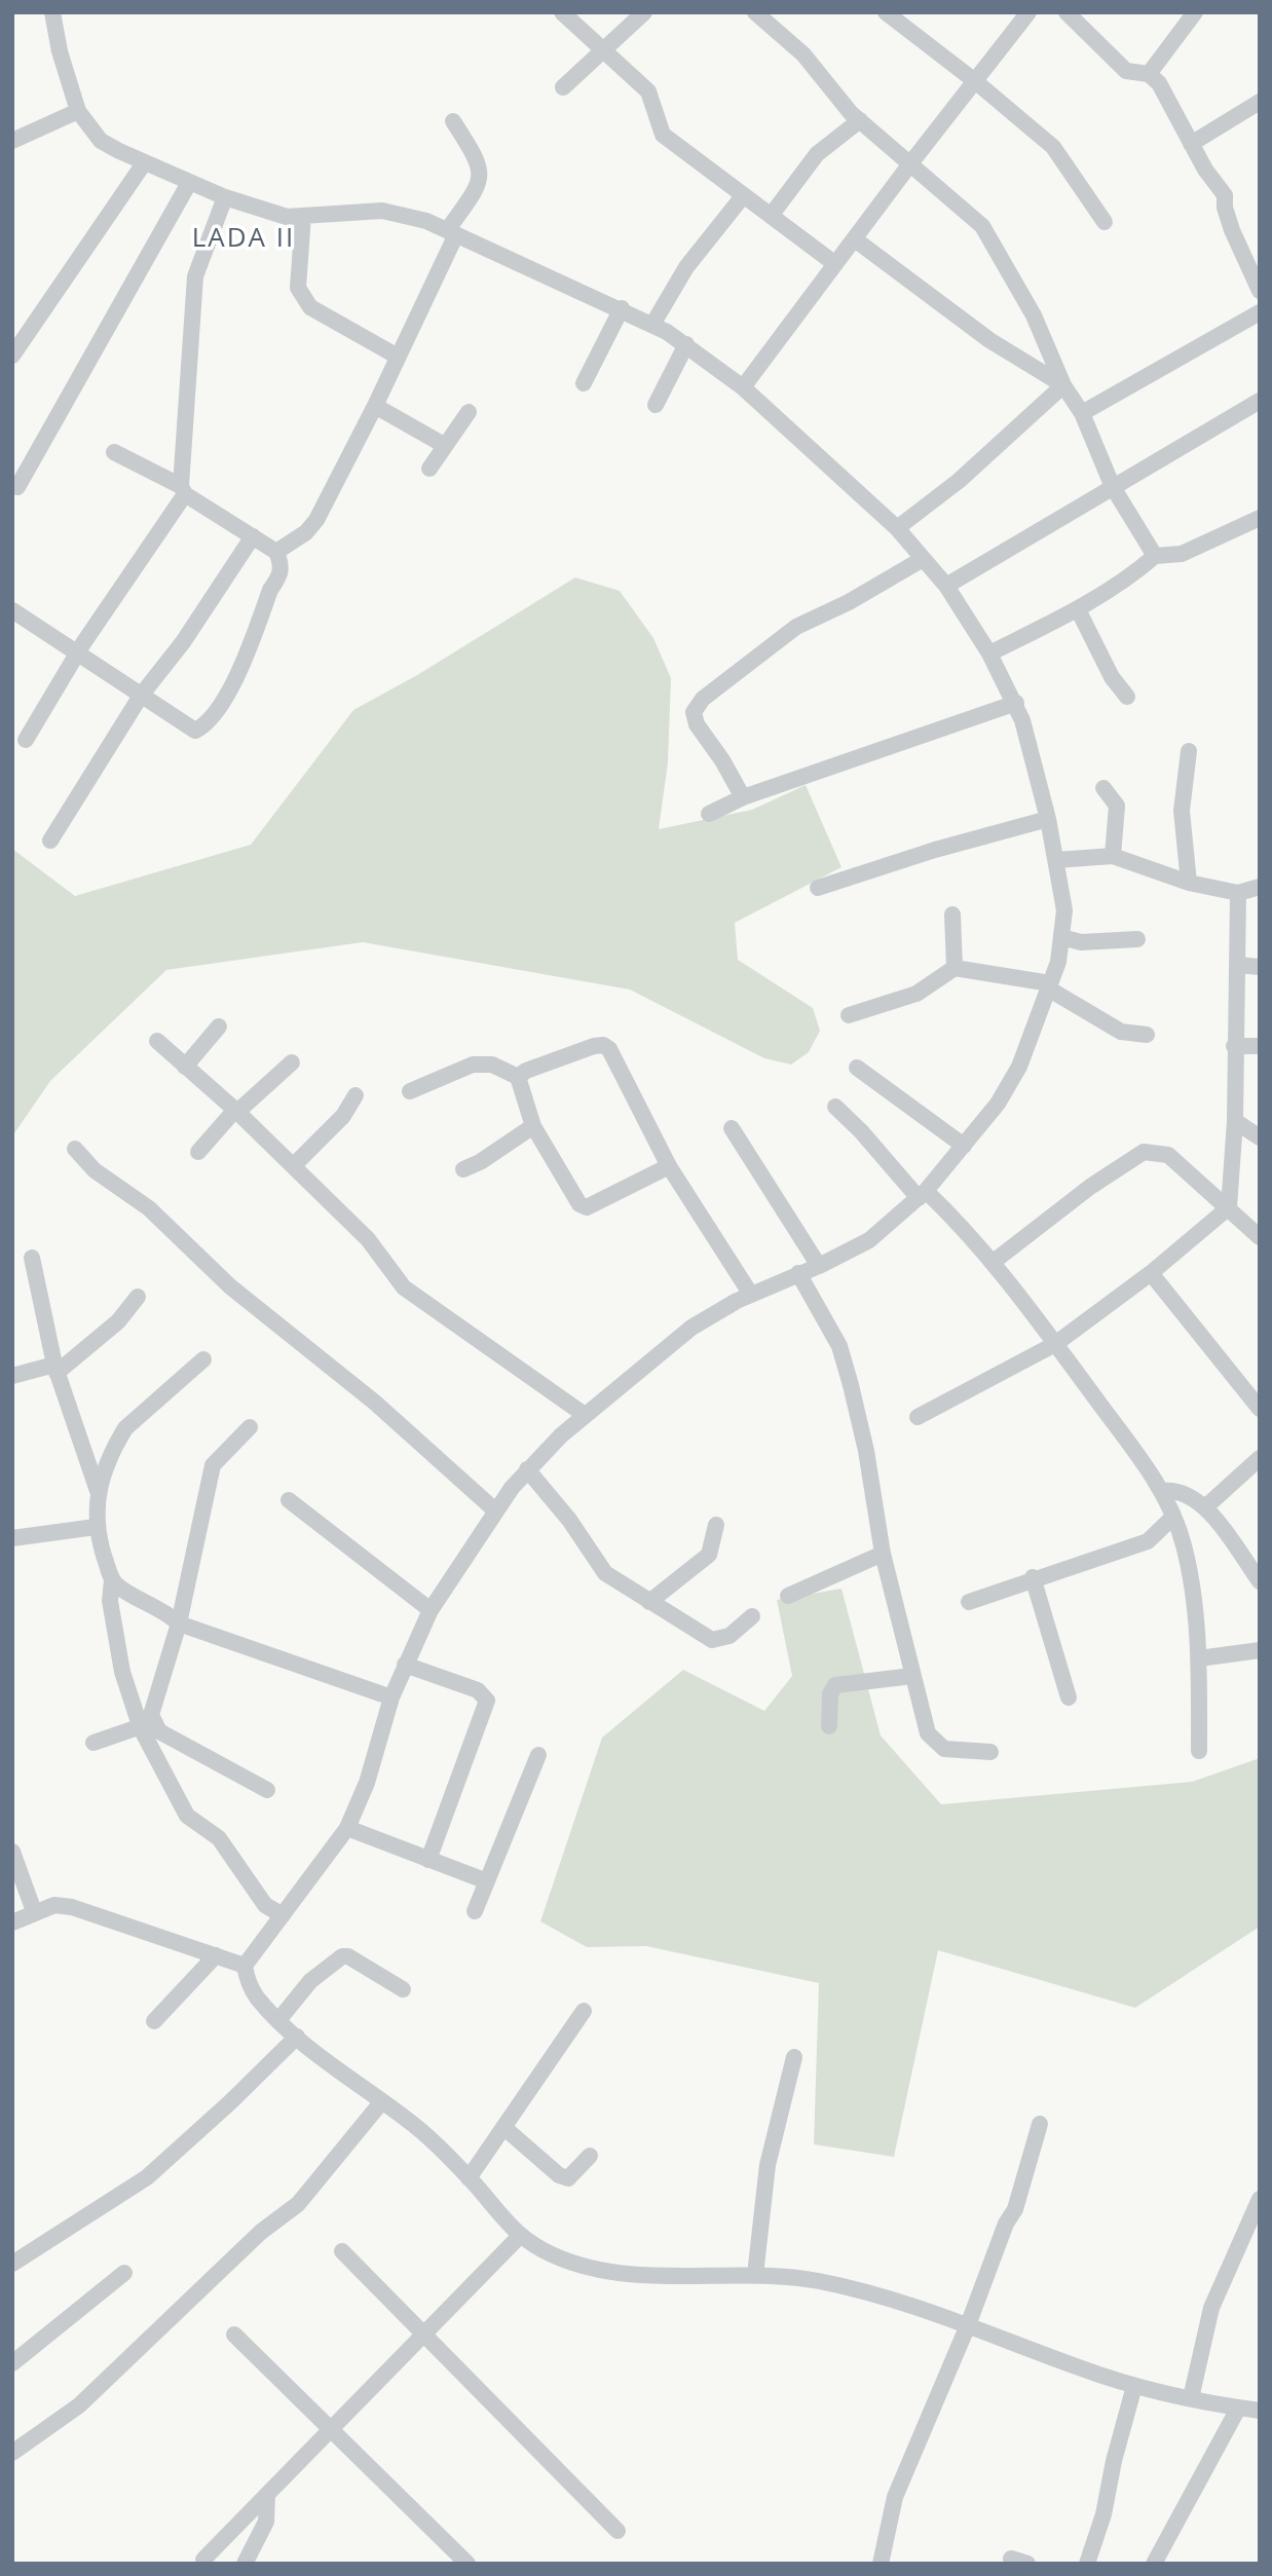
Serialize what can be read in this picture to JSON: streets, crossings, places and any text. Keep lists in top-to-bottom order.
{
  "districts": ["LADA II"]
}
